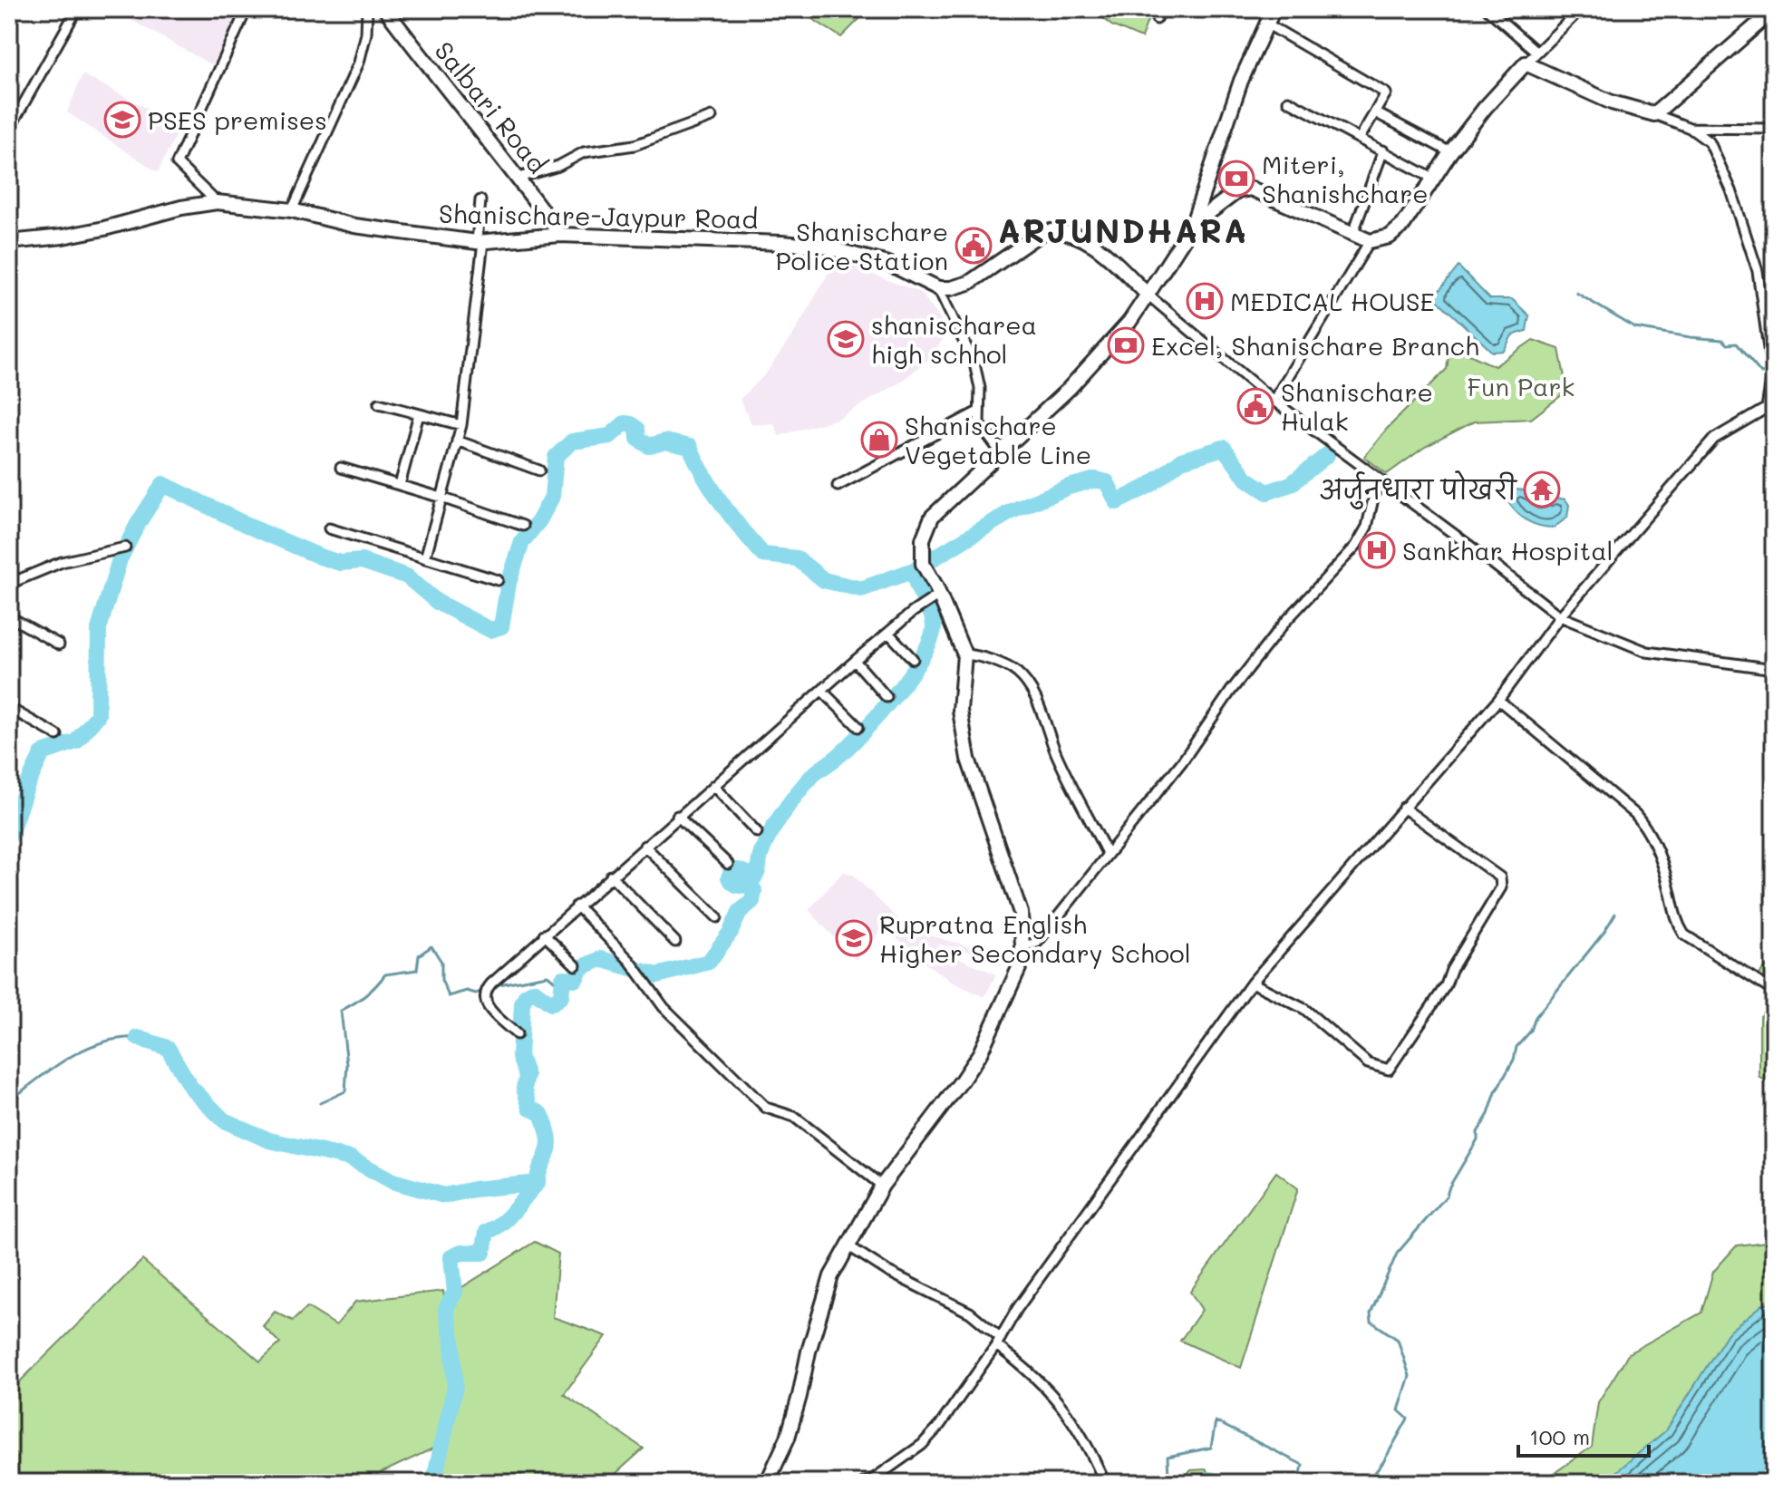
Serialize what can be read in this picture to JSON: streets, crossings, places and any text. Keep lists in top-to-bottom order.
{
  "streets": {
    "street": ["Salbari Road", "Shanischare-Jaypur Road"]
  },
  "crossings": [
    ["Salbari Road", "Shanischare-Jaypur Road"]
  ],
  "districts": ["ARJUNDHARA"],
  "parks": ["Fun Park"],
  "places": {
    "school or university": ["PSES premises", "shanischarea high schhol", "Rupratna English Higher Secondary School"],
    "bank": ["Miteri, Shanishchare", "Excel, Shanischare Branch"],
    "public building": ["Shanischare Police Station", "Shanischare Hulak"],
    "hospital": ["MEDICAL HOUSE", "Sankhar Hospital"],
    "shop": ["Shanischare Vegetable Line"],
    "temple": ["अर्जुनधारा पोखरी"]
  },
  "scale_bar": "100 m"
}
